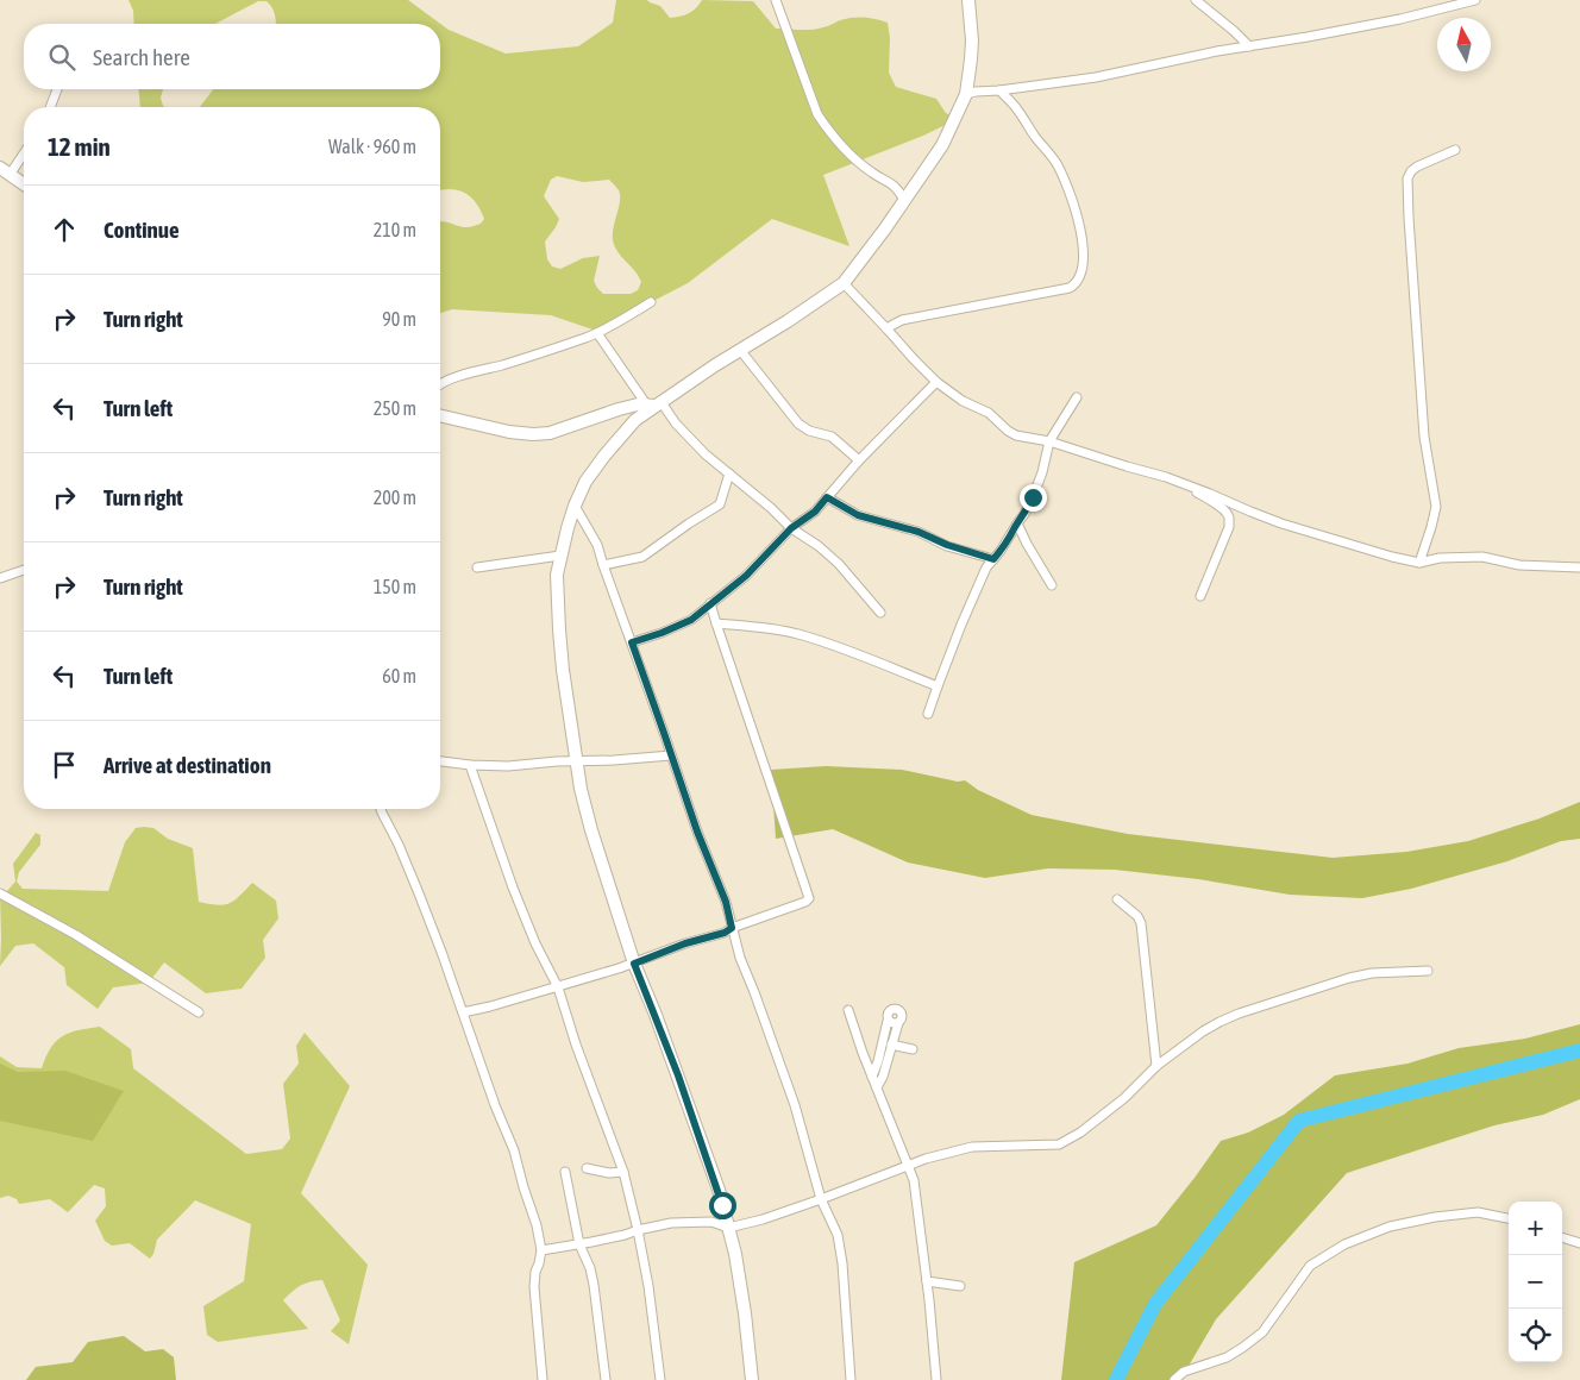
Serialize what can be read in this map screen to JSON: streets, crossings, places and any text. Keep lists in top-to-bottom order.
{
  "north": "top",
  "page": {
    "search": "Search here",
    "heading": ["12 min", "Walk · 960 m"],
    "list": [
      ["Continue", "210 m"],
      ["Turn right", "90 m"],
      ["Turn left", "250 m"],
      ["Turn right", "200 m"],
      ["Turn right", "150 m"],
      ["Turn left", "60 m"],
      "Arrive at destination"
    ],
    "map_buttons": ["+", "−"]
  }
}
